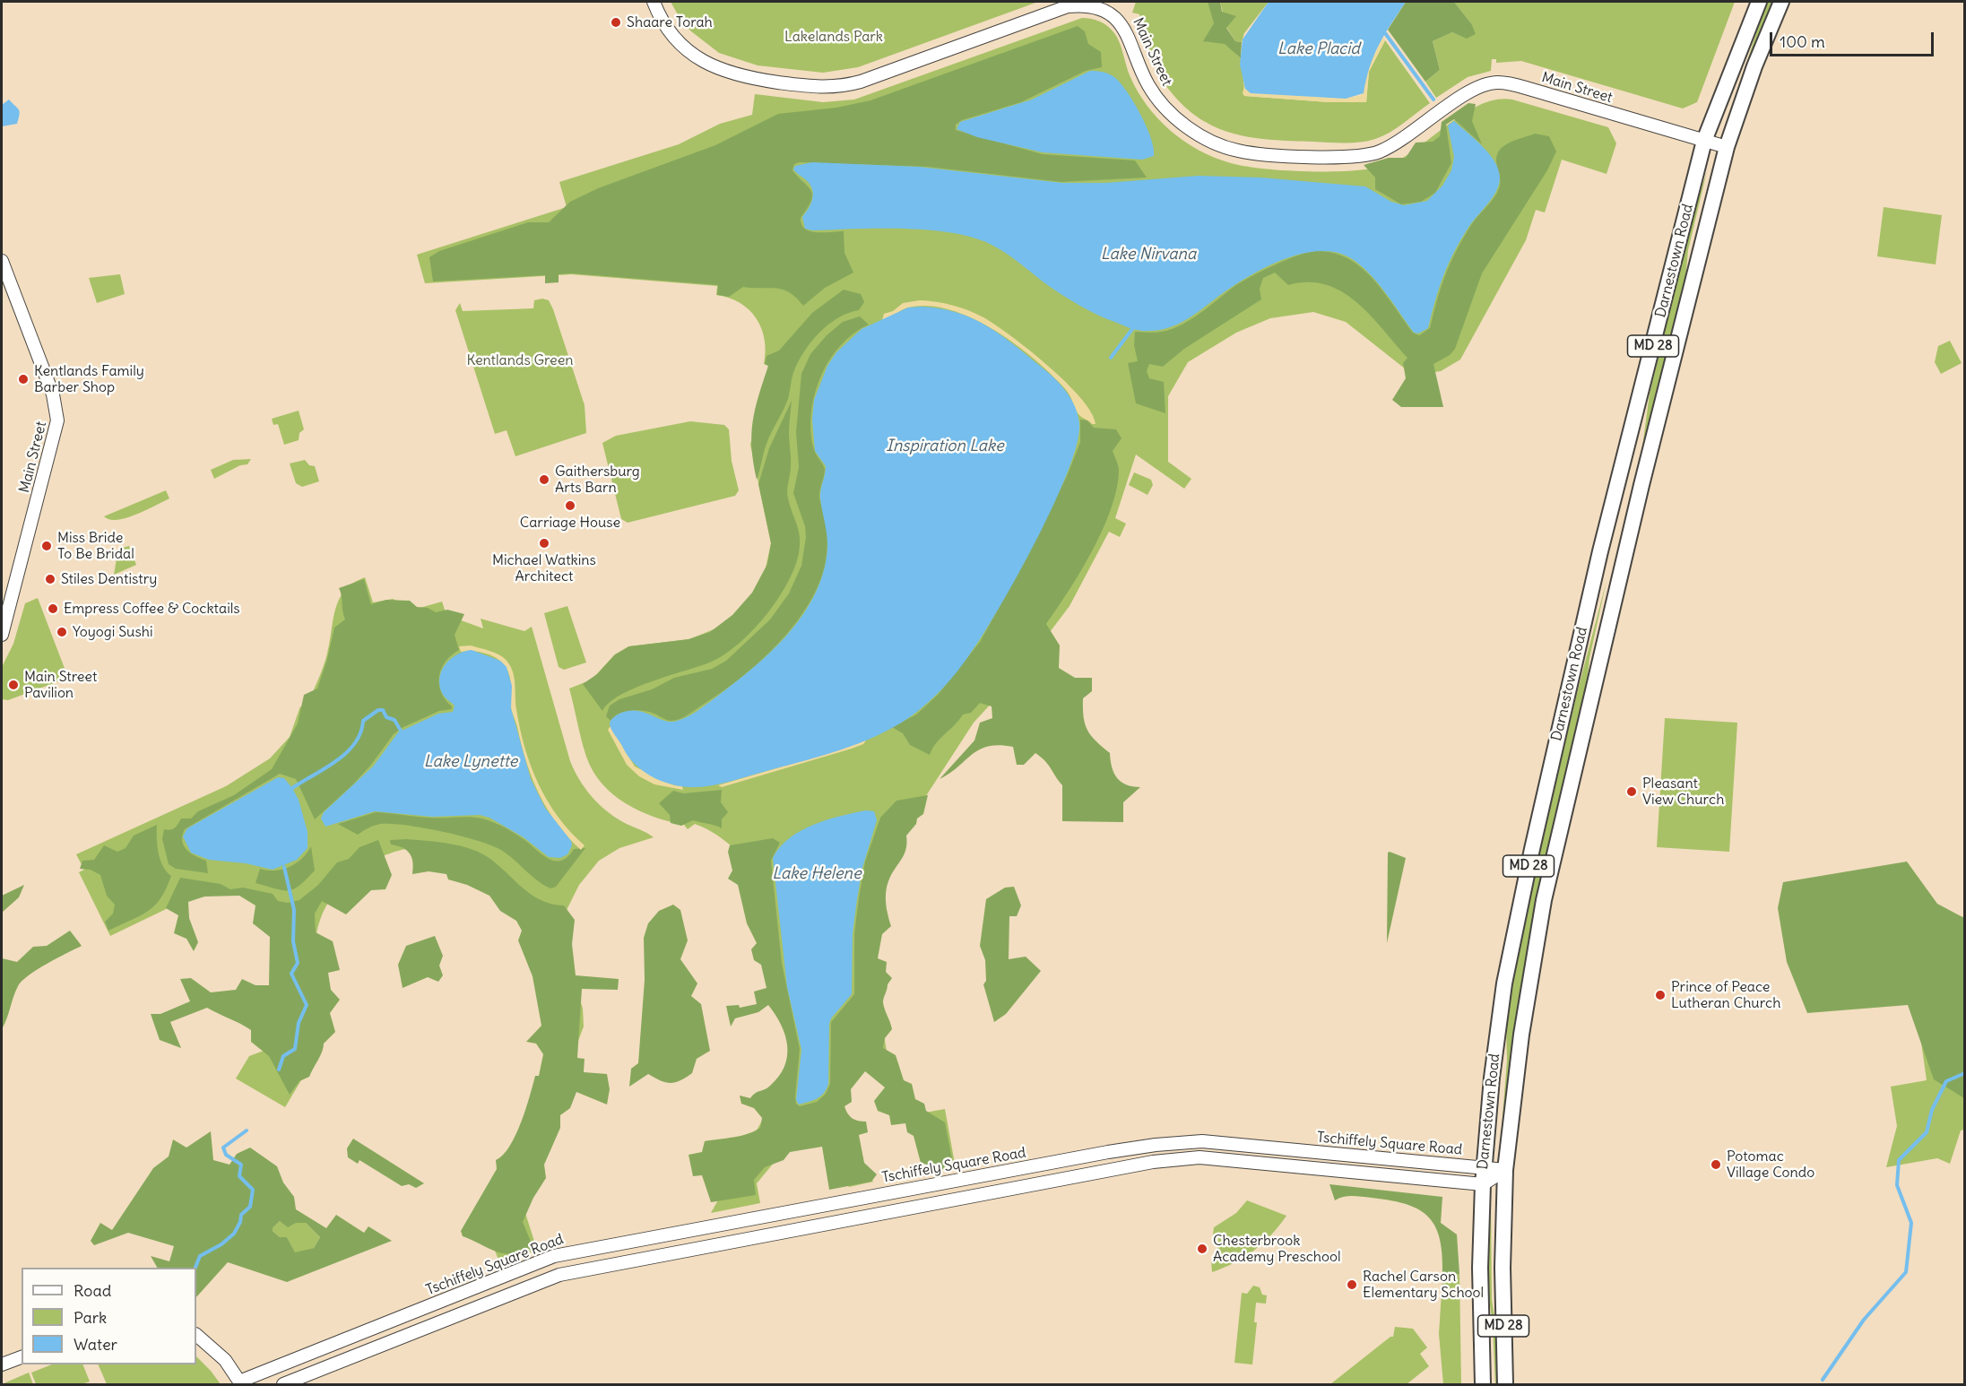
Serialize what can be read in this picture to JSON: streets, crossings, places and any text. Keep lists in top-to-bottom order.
{
  "streets": {
    "main road": ["Darnestown Road", "MD 28"],
    "street": ["Main Street", "Tschiffely Square Road"]
  },
  "crossings": [
    ["Main Street", "Darnestown Road"],
    ["Darnestown Road", "Tschiffely Square Road"]
  ],
  "water": [
    "Lake Placid",
    "Lake Nirvana",
    "Inspiration Lake",
    "Lake Lynette",
    "Lake Helene"
  ],
  "parks": ["Lakelands Park", "Kentlands Green"],
  "places": [
    "Shaare Torah",
    "Kentlands Family Barber Shop",
    "Gaithersburg Arts Barn",
    "Carriage House",
    "Michael Watkins Architect",
    "Miss Bride To Be Bridal",
    "Stiles Dentistry",
    "Empress Coffee & Cocktails",
    "Yoyogi Sushi",
    "Main Street Pavilion",
    "Pleasant View Church",
    "Prince of Peace Lutheran Church",
    "Potomac Village Condo",
    "Chesterbrook Academy Preschool",
    "Rachel Carson Elementary School"
  ],
  "legend": ["Road", "Park", "Water"],
  "scale_bar": "100 m"
}
